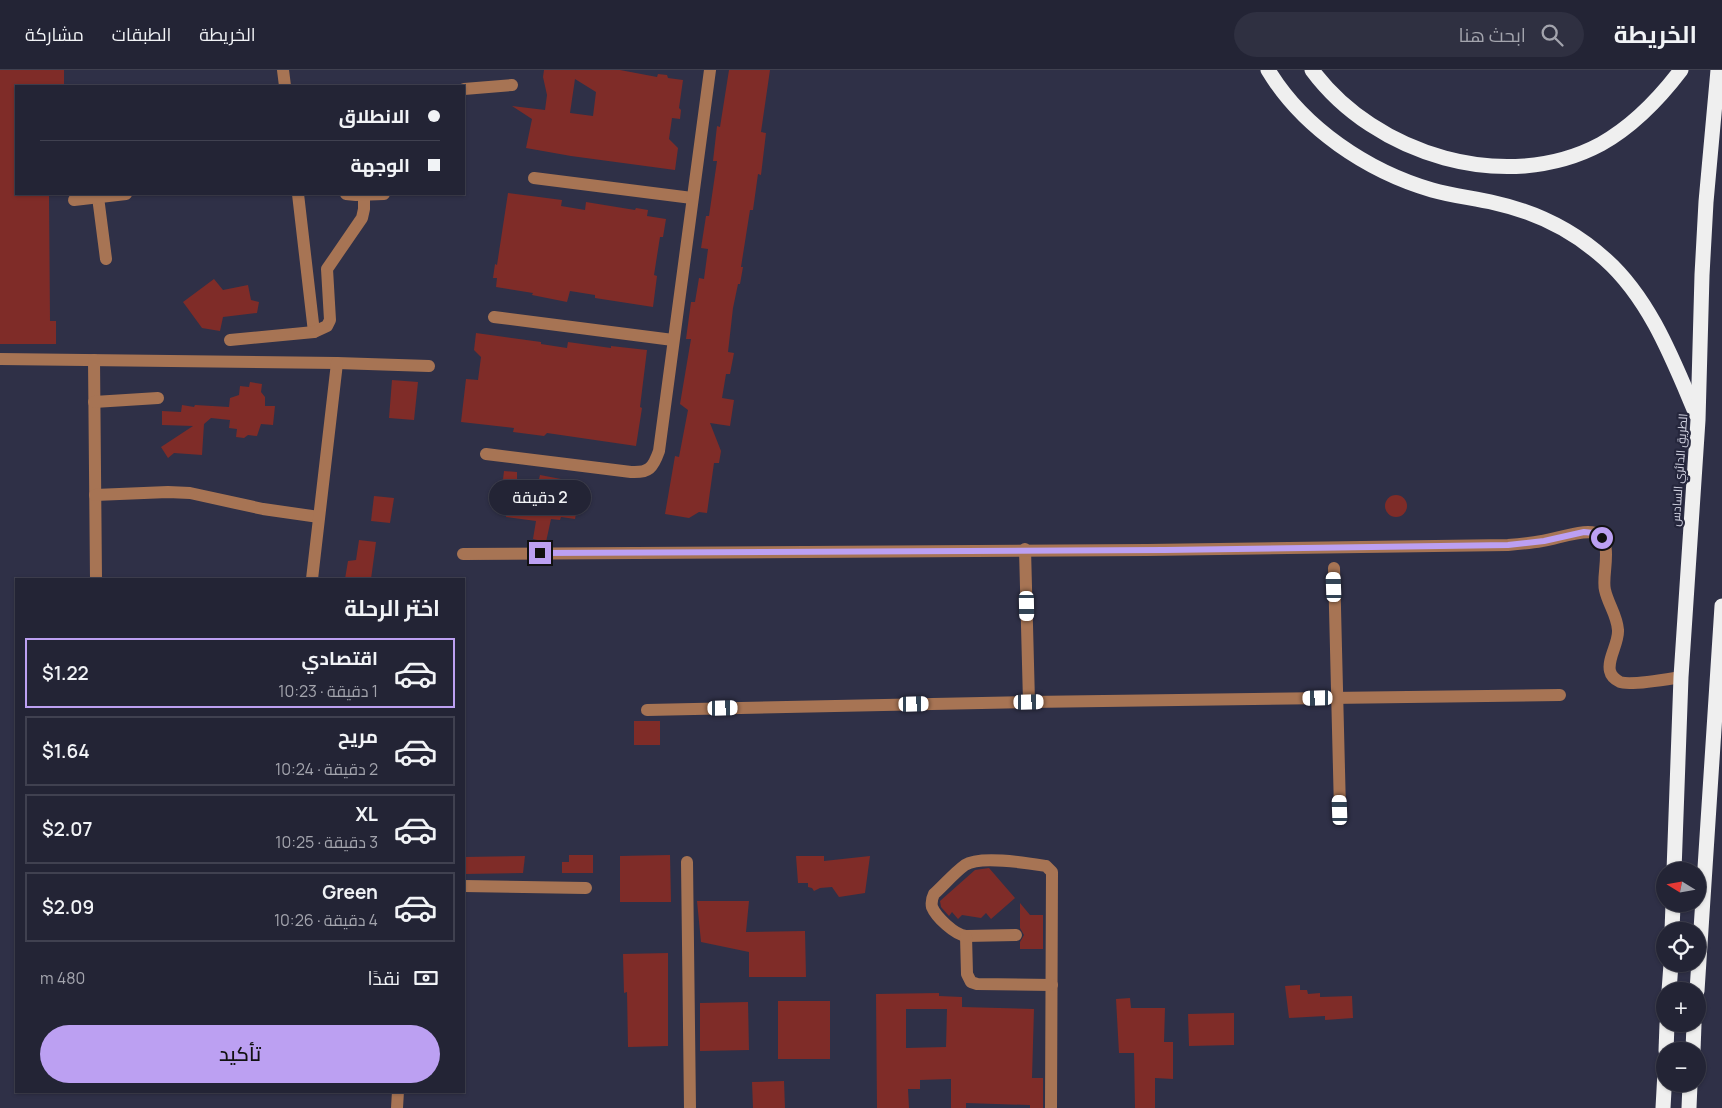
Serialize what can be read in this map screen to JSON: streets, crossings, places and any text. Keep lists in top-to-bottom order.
{
  "streets": {
    "highway": ["الطريق الدائري السادس"]
  },
  "north": "left",
  "page": {
    "header": "الخريطة",
    "search": "ابحث هنا",
    "nav": ["الخريطة", "الطبقات", "مشاركة"],
    "banner": ["الانطلاق", "الوجهة"],
    "bubble": "2 دقيقة",
    "heading": "اختر الرحلة",
    "list": [
      {
        "name": "اقتصادي",
        "note": "1 دقيقة · 10:23",
        "value": "$1.22"
      },
      {
        "name": "مريح",
        "note": "2 دقيقة · 10:24",
        "value": "$1.64"
      },
      {
        "name": "XL",
        "note": "3 دقيقة · 10:25",
        "value": "$2.07"
      },
      {
        "name": "Green",
        "note": "4 دقيقة · 10:26",
        "value": "$2.09"
      }
    ],
    "map_buttons": ["+", "−"],
    "pay": ["نقدًا", "480 m"],
    "buttons": "تأكيد"
  }
}
